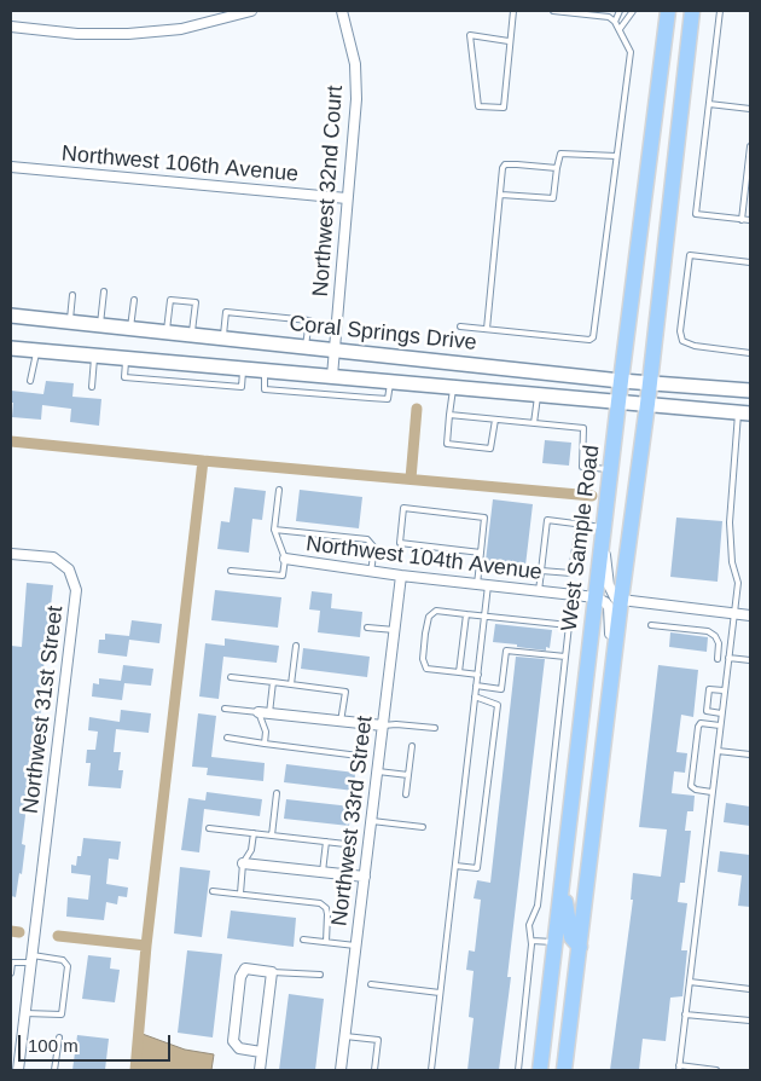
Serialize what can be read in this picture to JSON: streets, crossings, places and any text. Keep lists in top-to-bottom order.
{
  "streets": {
    "main road": ["Coral Springs Drive", "West Sample Road"],
    "street": [
      "Northwest 106th Avenue",
      "Northwest 32nd Court",
      "Northwest 104th Avenue",
      "Northwest 31st Street",
      "Northwest 33rd Street"
    ]
  },
  "crossings": [
    ["Northwest 106th Avenue", "Northwest 32nd Court"],
    ["Northwest 32nd Court", "Coral Springs Drive"],
    ["Coral Springs Drive", "West Sample Road"],
    ["West Sample Road", "Northwest 104th Avenue"],
    ["Northwest 104th Avenue", "Northwest 33rd Street"]
  ],
  "scale_bar": "100 m"
}
